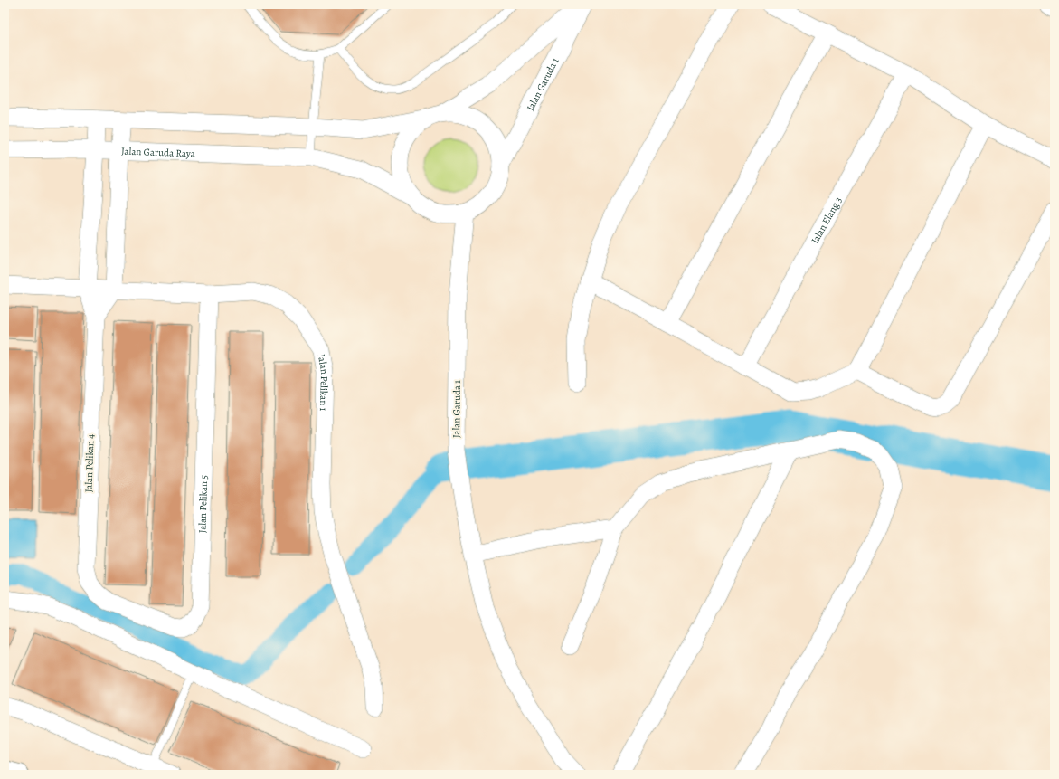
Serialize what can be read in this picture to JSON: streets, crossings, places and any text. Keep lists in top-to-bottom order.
{
  "streets": {
    "street": [
      "Jalan Garuda 1",
      "Jalan Garuda Raya",
      "Jalan Elang 3",
      "Jalan Pelikan 1",
      "Jalan Pelikan 4",
      "Jalan Pelikan 5"
    ]
  },
  "crossings": [
    ["Jalan Pelikan 1", "Jalan Pelikan 5"],
    ["Jalan Pelikan 4", "Jalan Pelikan 5"]
  ]
}
